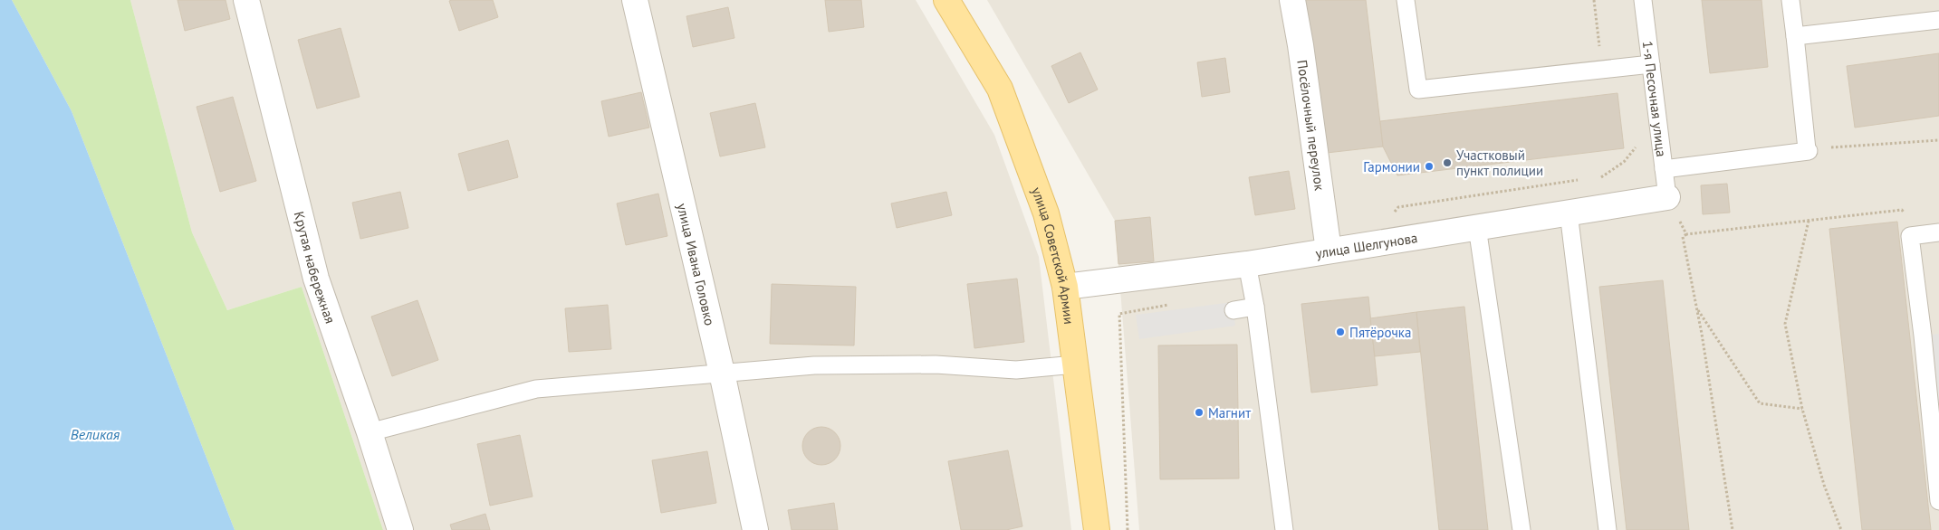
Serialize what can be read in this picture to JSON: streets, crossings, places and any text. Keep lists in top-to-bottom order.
{
  "streets": {
    "main road": ["улица Советской Армии"],
    "street": [
      "Посёлочный переулок",
      "улица Шелгунова",
      "улица Ивана Головко",
      "Крутая набережная"
    ],
    "lane": ["1-я Песочная улица"]
  },
  "crossings": [
    ["1-я Песочная улица", "улица Шелгунова"],
    ["Посёлочный переулок", "улица Шелгунова"],
    ["улица Шелгунова", "улица Советской Армии"]
  ],
  "water": ["Великая"],
  "places": [
    "Участковый пункт полиции",
    "Гармонии",
    "Пятёрочка",
    "Магнит"
  ]
}
